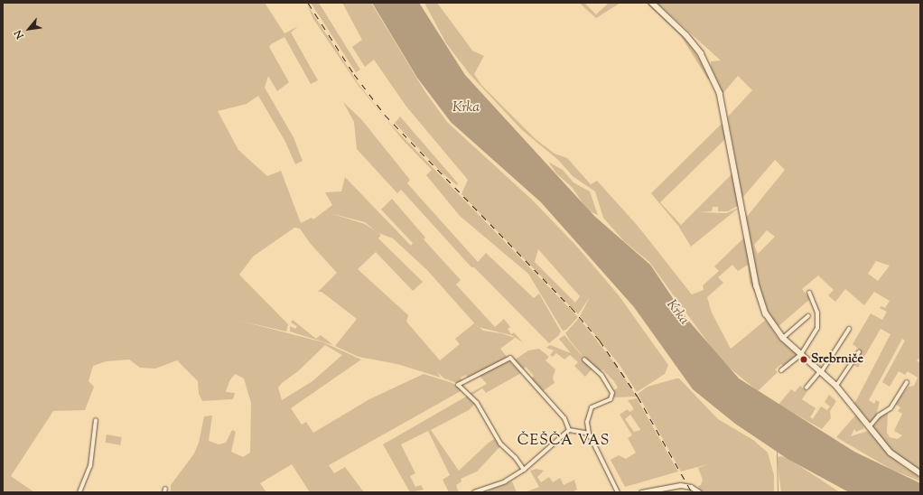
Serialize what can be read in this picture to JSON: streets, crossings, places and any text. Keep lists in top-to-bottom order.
{
  "districts": ["ČEŠČA VAS"],
  "water": ["Krka"],
  "places": ["Srebrniče"],
  "north": "bottom left"
}
